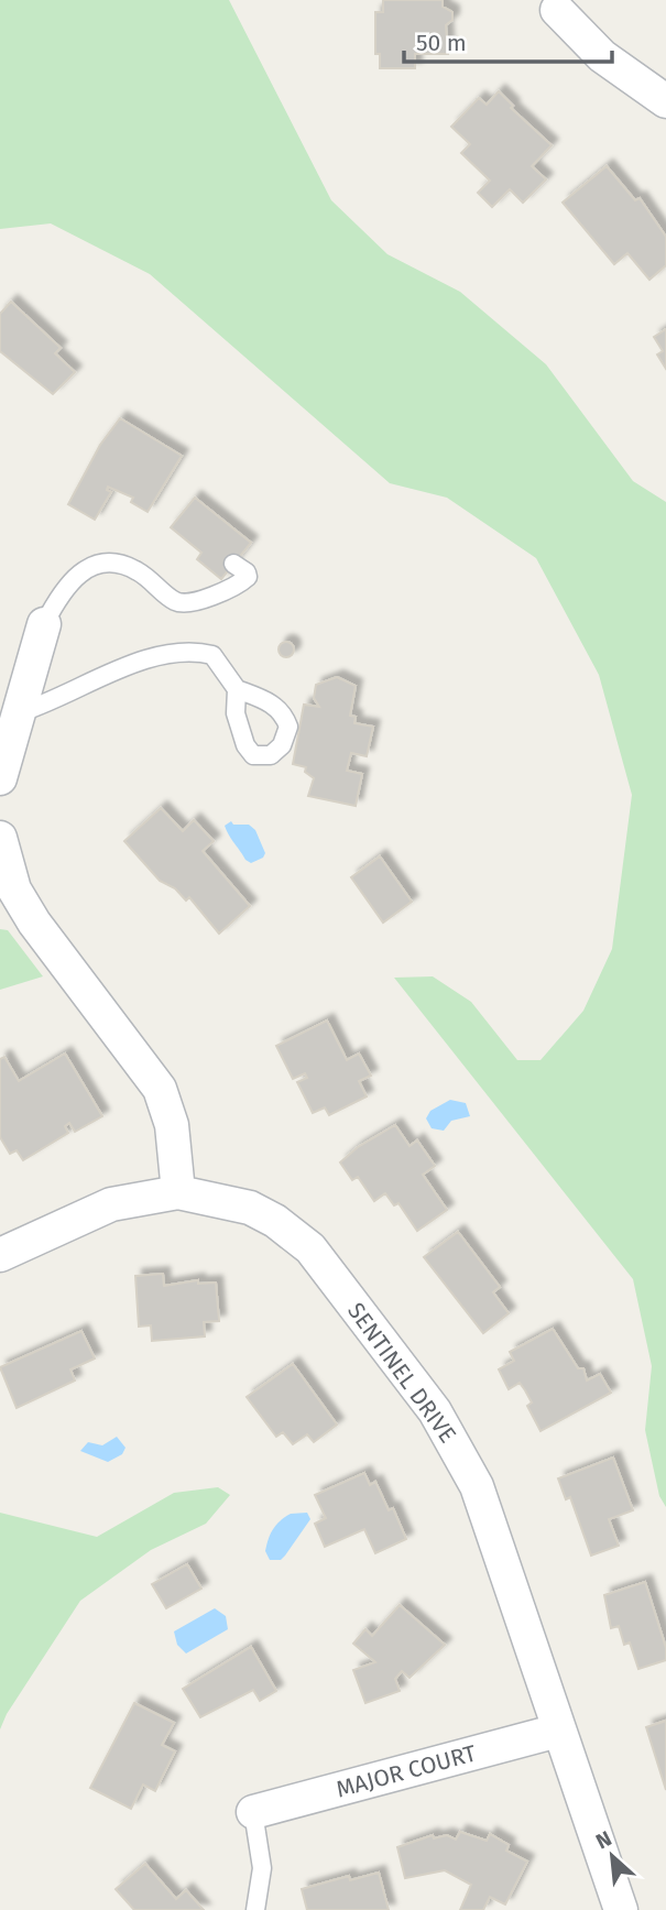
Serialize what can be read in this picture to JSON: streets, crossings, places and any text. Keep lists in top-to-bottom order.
{
  "streets": {
    "street": ["SENTINEL DRIVE", "MAJOR COURT"]
  },
  "crossings": [
    ["SENTINEL DRIVE", "MAJOR COURT"]
  ],
  "scale_bar": "50 m",
  "north": "top left"
}
